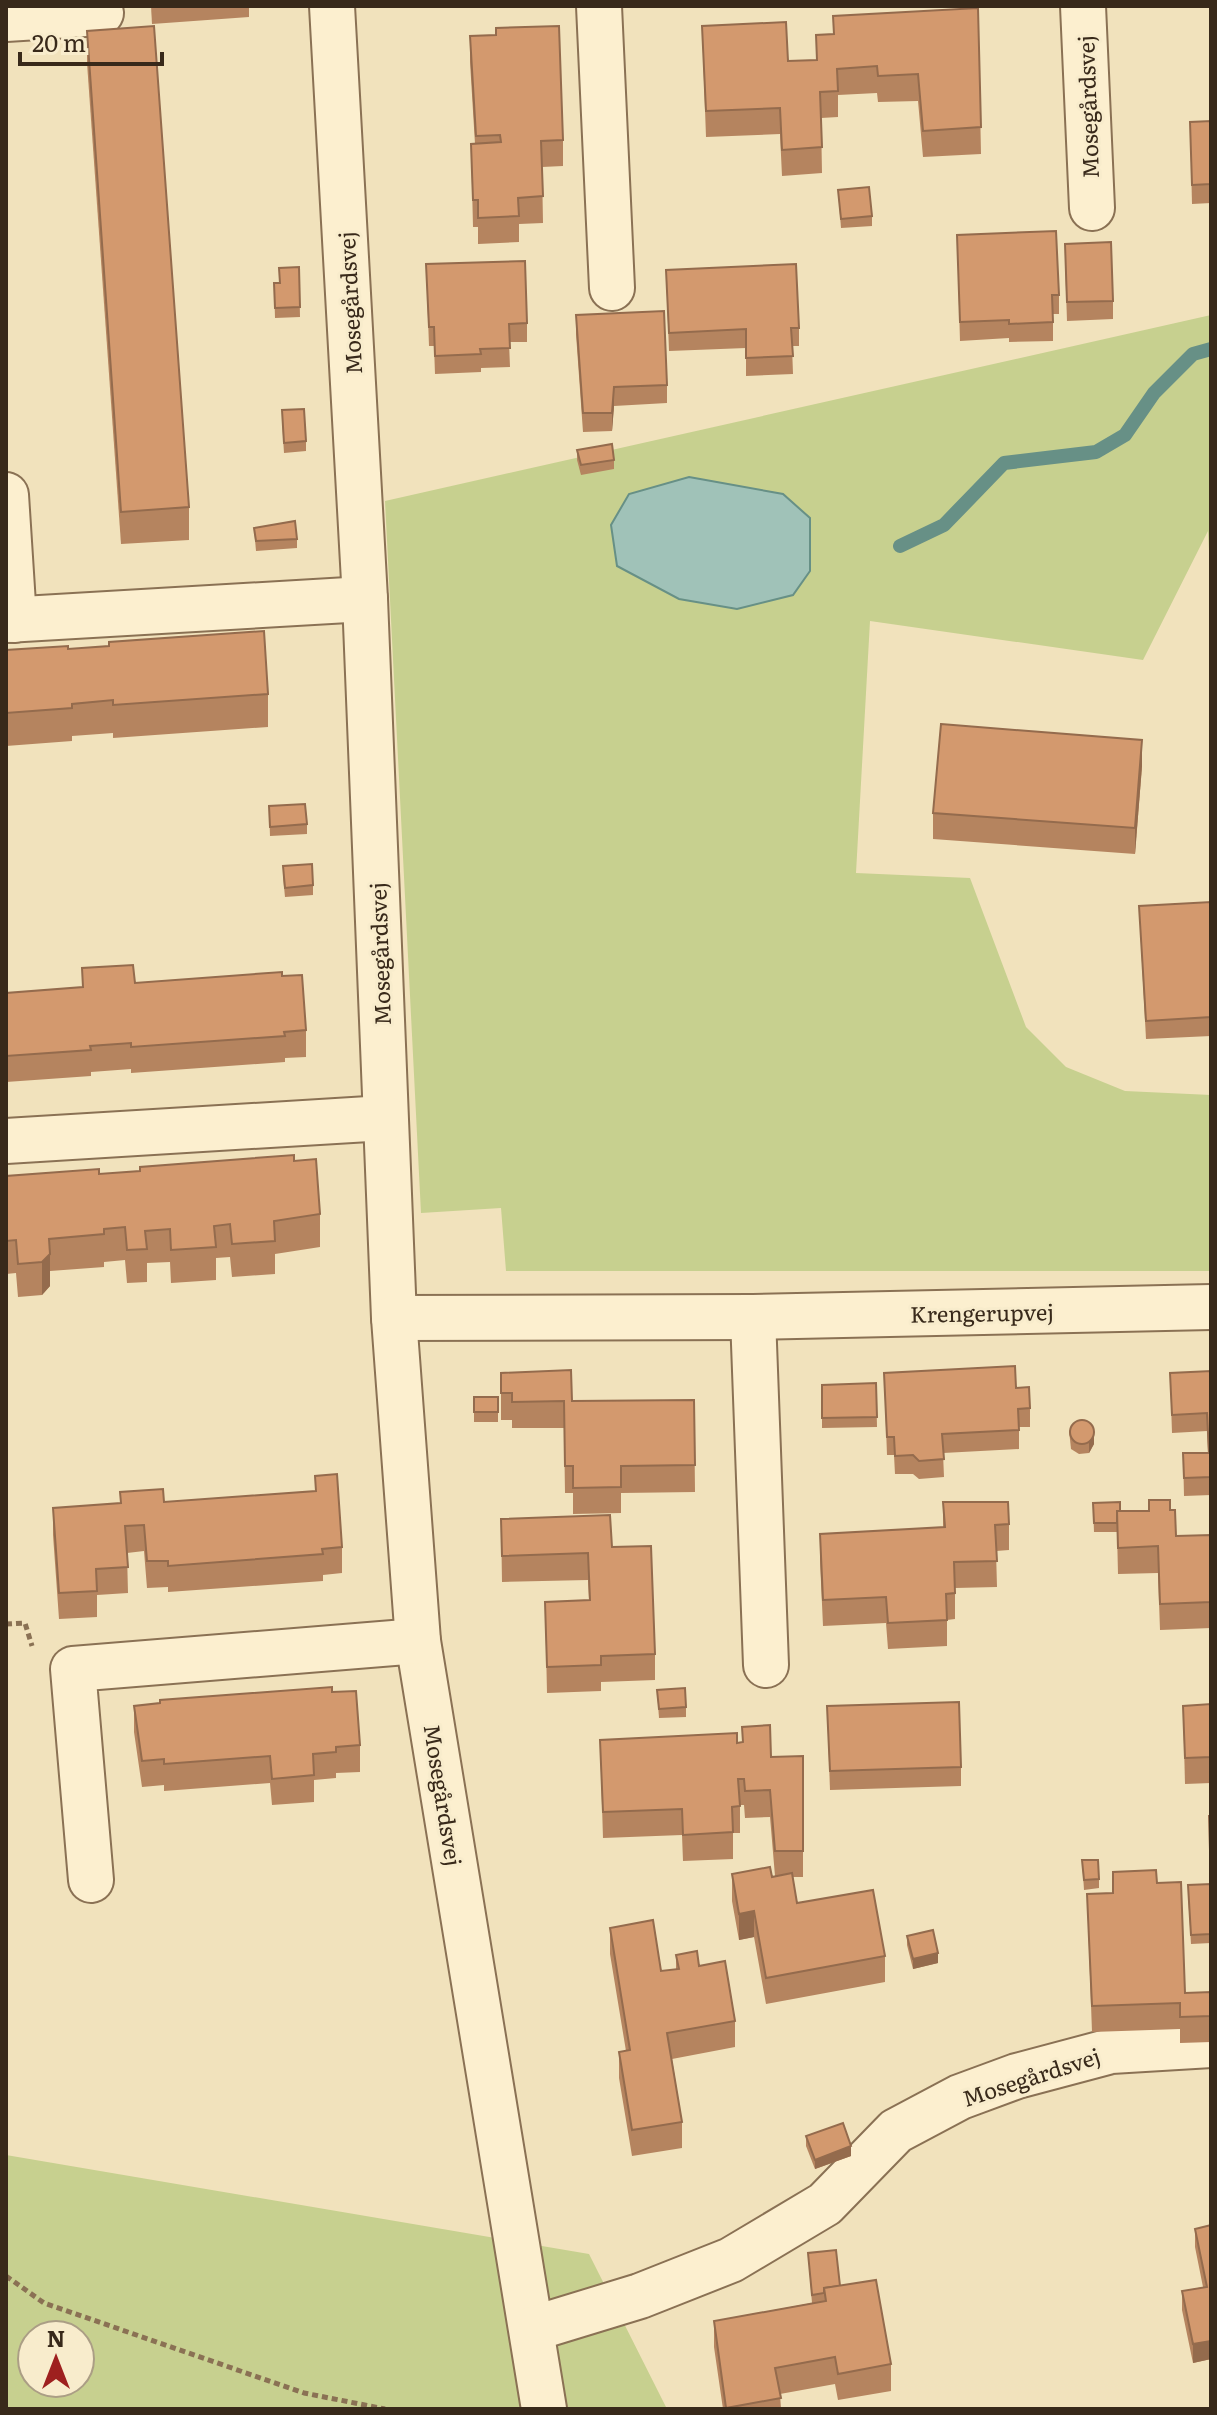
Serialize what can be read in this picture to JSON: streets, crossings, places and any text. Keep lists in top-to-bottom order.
{
  "streets": {
    "street": ["Mosegårdsvej", "Krengerupvej"]
  },
  "crossings": [
    ["Mosegårdsvej", "Krengerupvej"]
  ],
  "scale_bar": "20 m",
  "north": "top"
}
